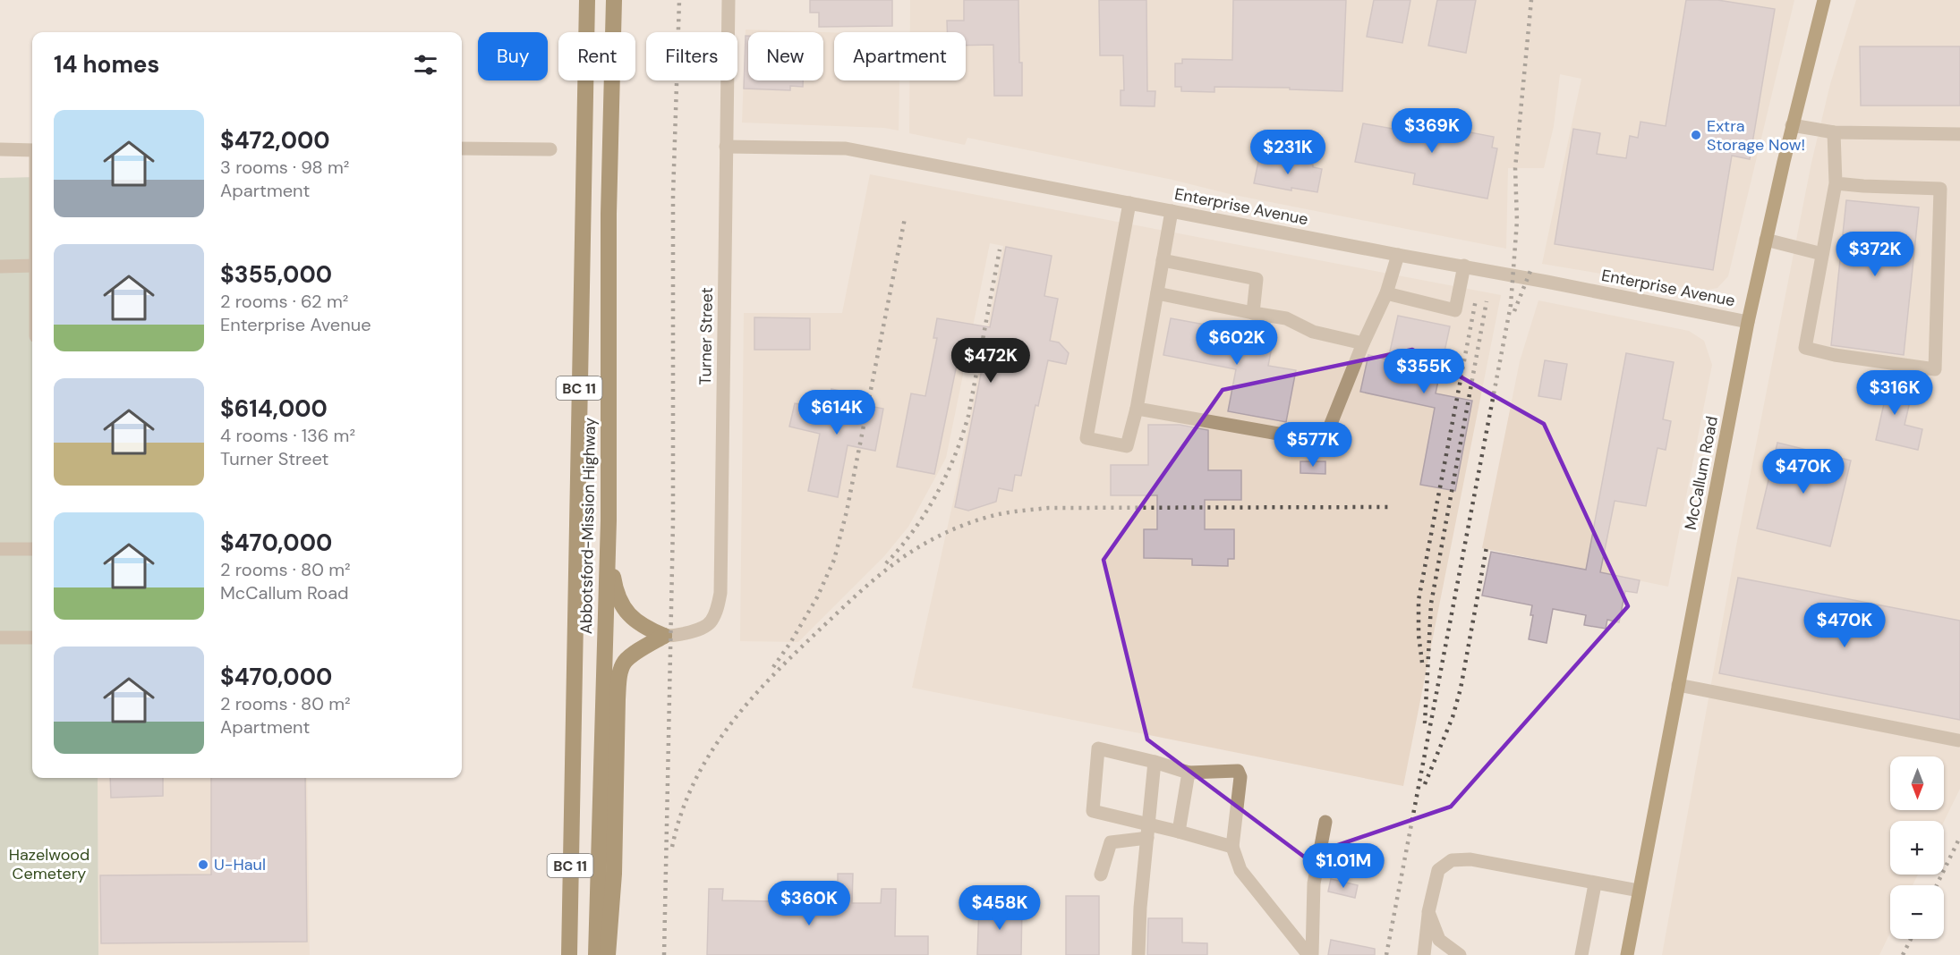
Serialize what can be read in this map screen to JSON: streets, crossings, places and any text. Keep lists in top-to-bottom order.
{
  "streets": {
    "highway": ["BC 11", "Abbotsford-Mission Highway"],
    "main road": ["McCallum Road"],
    "street": ["Enterprise Avenue", "Turner Street"]
  },
  "crossings": [
    ["Enterprise Avenue", "Turner Street"],
    ["Enterprise Avenue", "McCallum Road"]
  ],
  "parks": ["Hazelwood Cemetery"],
  "places": ["Extra Storage Now!", "U-Haul"],
  "north": "bottom",
  "page": {
    "chip": [
      "Buy",
      "Rent",
      "Filters",
      "New",
      "Apartment"
    ],
    "heading": "14 homes",
    "list": [
      {
        "name": "$472,000",
        "note": "3 rooms · 98 m² · Apartment"
      },
      {
        "name": "$355,000",
        "note": "2 rooms · 62 m² · Enterprise Avenue"
      },
      {
        "name": "$614,000",
        "note": "4 rooms · 136 m² · Turner Street"
      },
      {
        "name": "$470,000",
        "note": "2 rooms · 80 m² · McCallum Road"
      },
      {
        "name": "$470,000",
        "note": "2 rooms · 80 m² · Apartment"
      }
    ],
    "price": [
      "$369K",
      "$231K",
      "$372K",
      "$602K",
      "$472K",
      "$355K",
      "$316K",
      "$614K",
      "$577K",
      "$470K",
      "$470K",
      "$1.01M",
      "$360K",
      "$458K"
    ],
    "map_buttons": ["+", "−"]
  }
}
